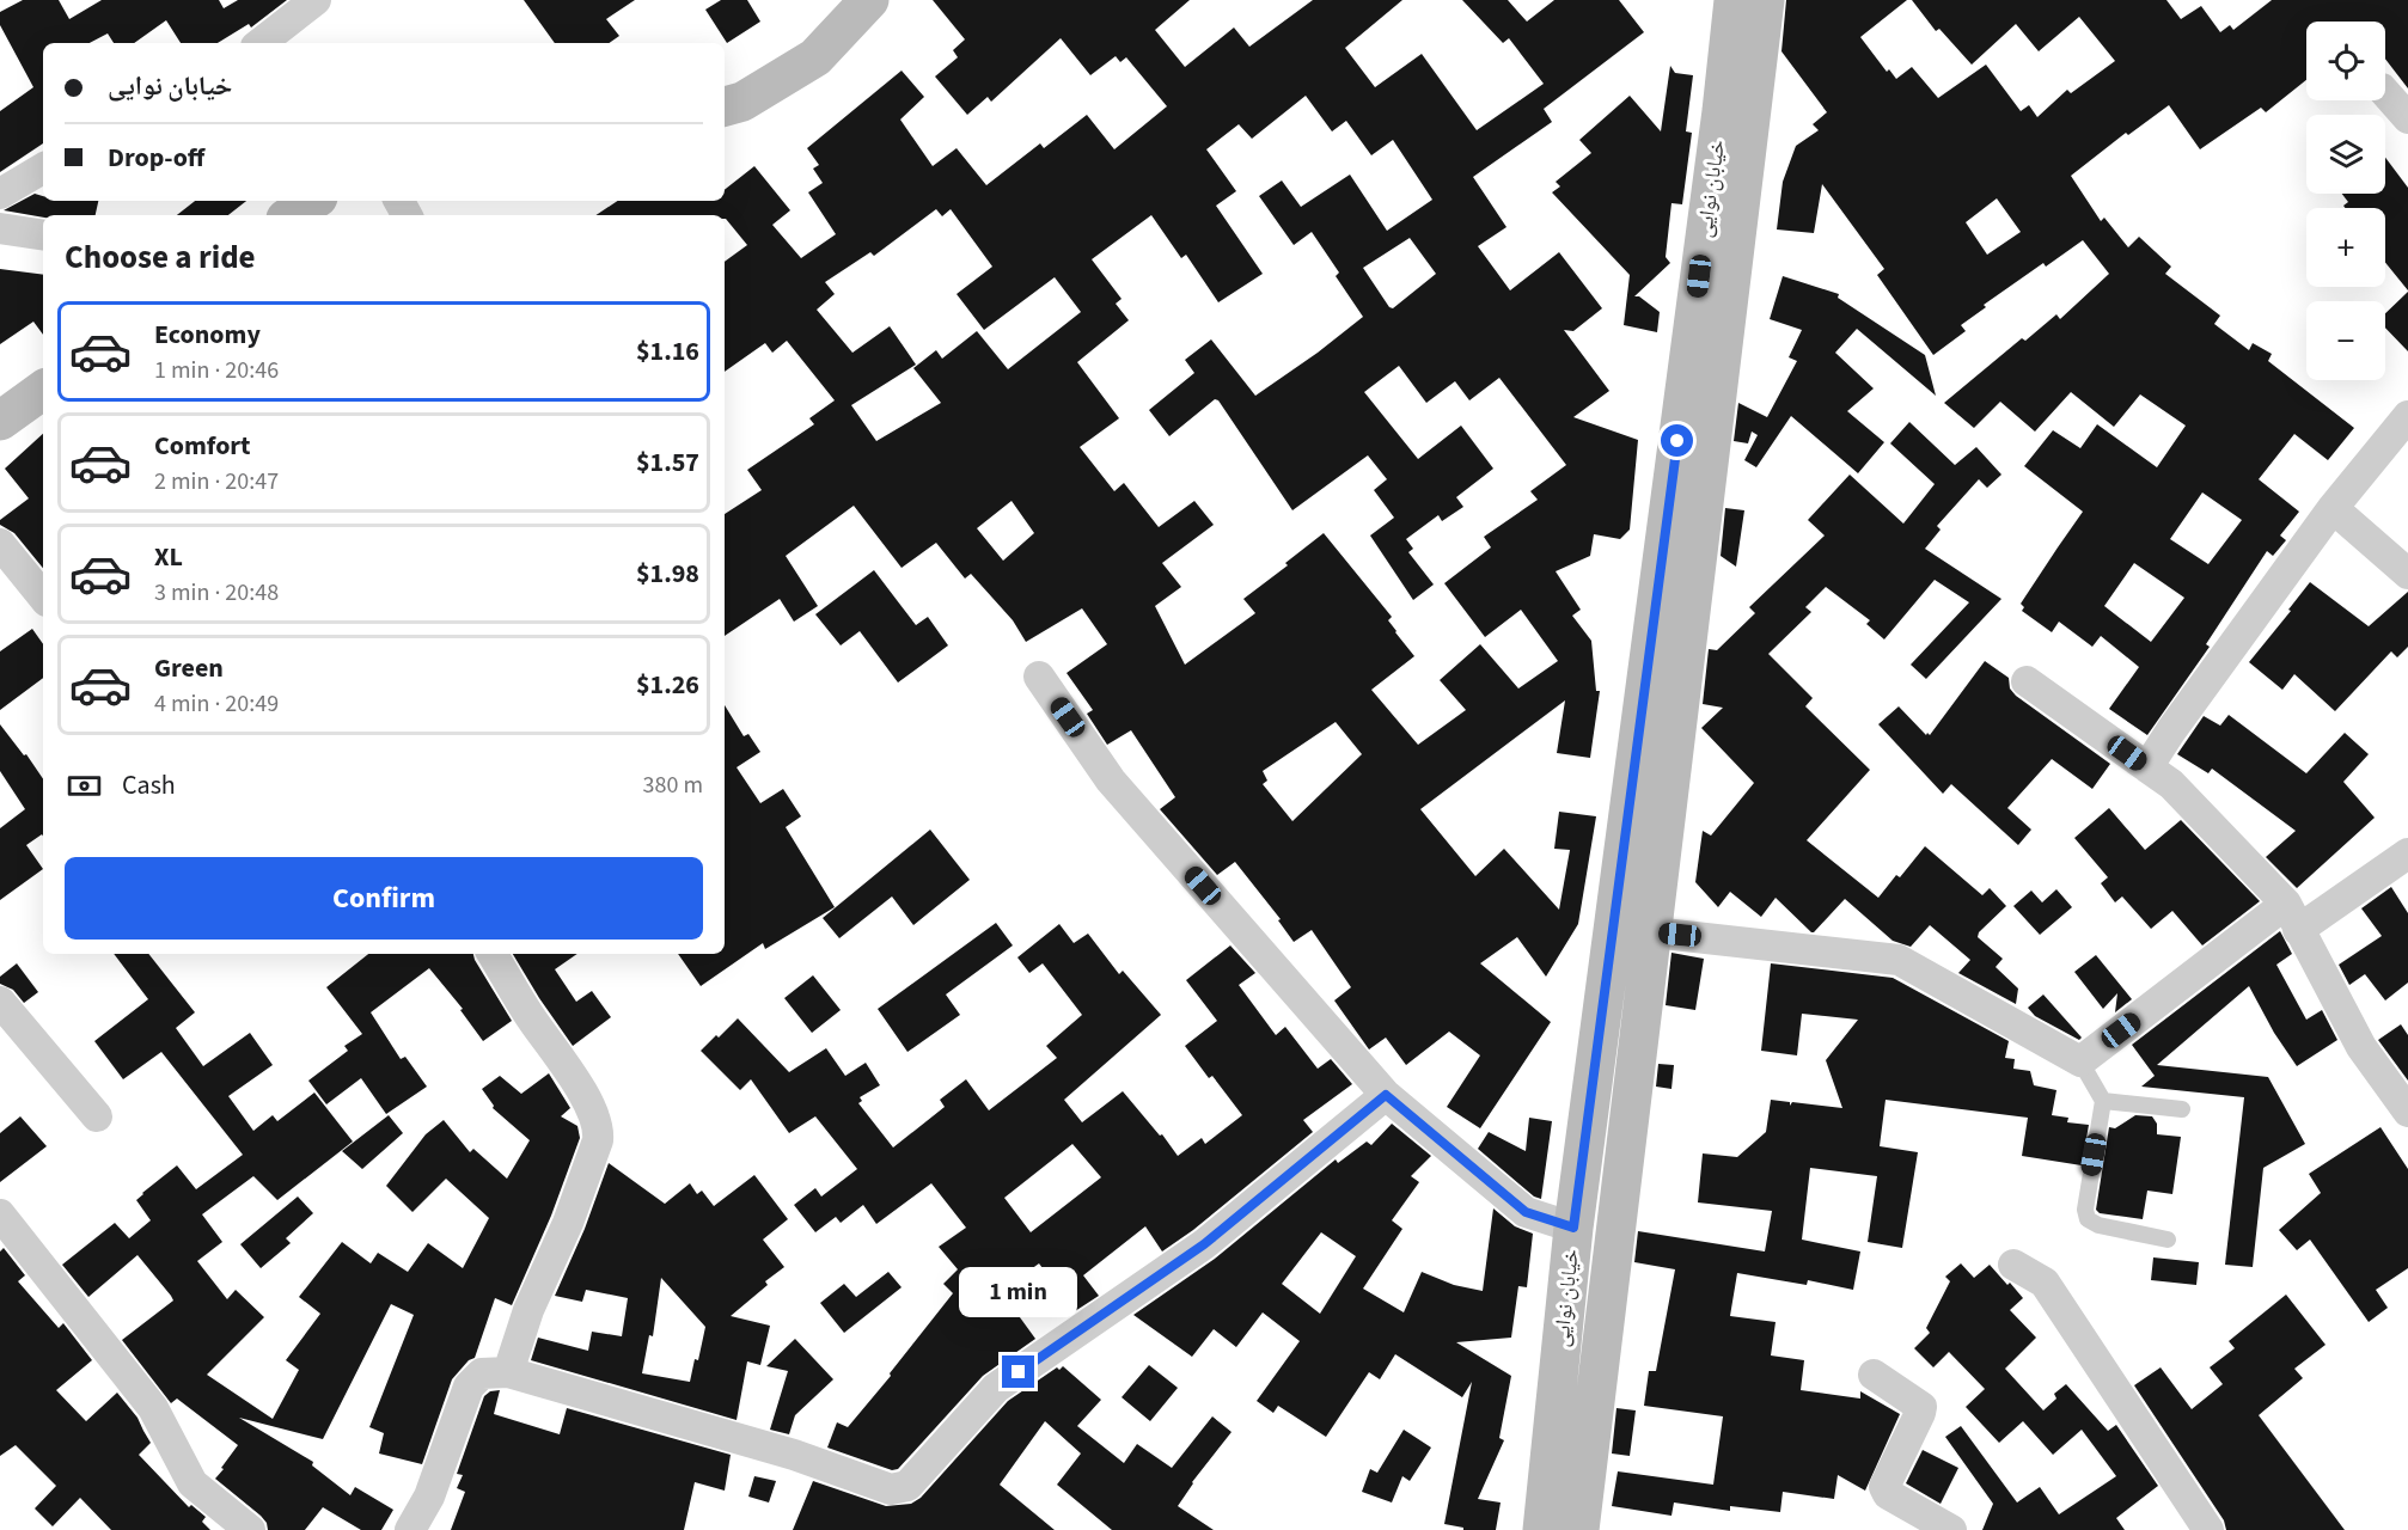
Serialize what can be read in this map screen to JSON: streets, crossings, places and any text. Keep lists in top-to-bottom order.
{
  "streets": {
    "street": ["خیابان نوایی"]
  },
  "page": {
    "map_buttons": ["+", "−"],
    "banner": ["خیابان نوایی", "Drop-off"],
    "heading": "Choose a ride",
    "list": [
      {
        "name": "Economy",
        "note": "1 min · 20:46",
        "value": "$1.16"
      },
      {
        "name": "Comfort",
        "note": "2 min · 20:47",
        "value": "$1.57"
      },
      {
        "name": "XL",
        "note": "3 min · 20:48",
        "value": "$1.98"
      },
      {
        "name": "Green",
        "note": "4 min · 20:49",
        "value": "$1.26"
      }
    ],
    "pay": ["Cash", "380 m"],
    "buttons": "Confirm",
    "bubble": "1 min"
  }
}
